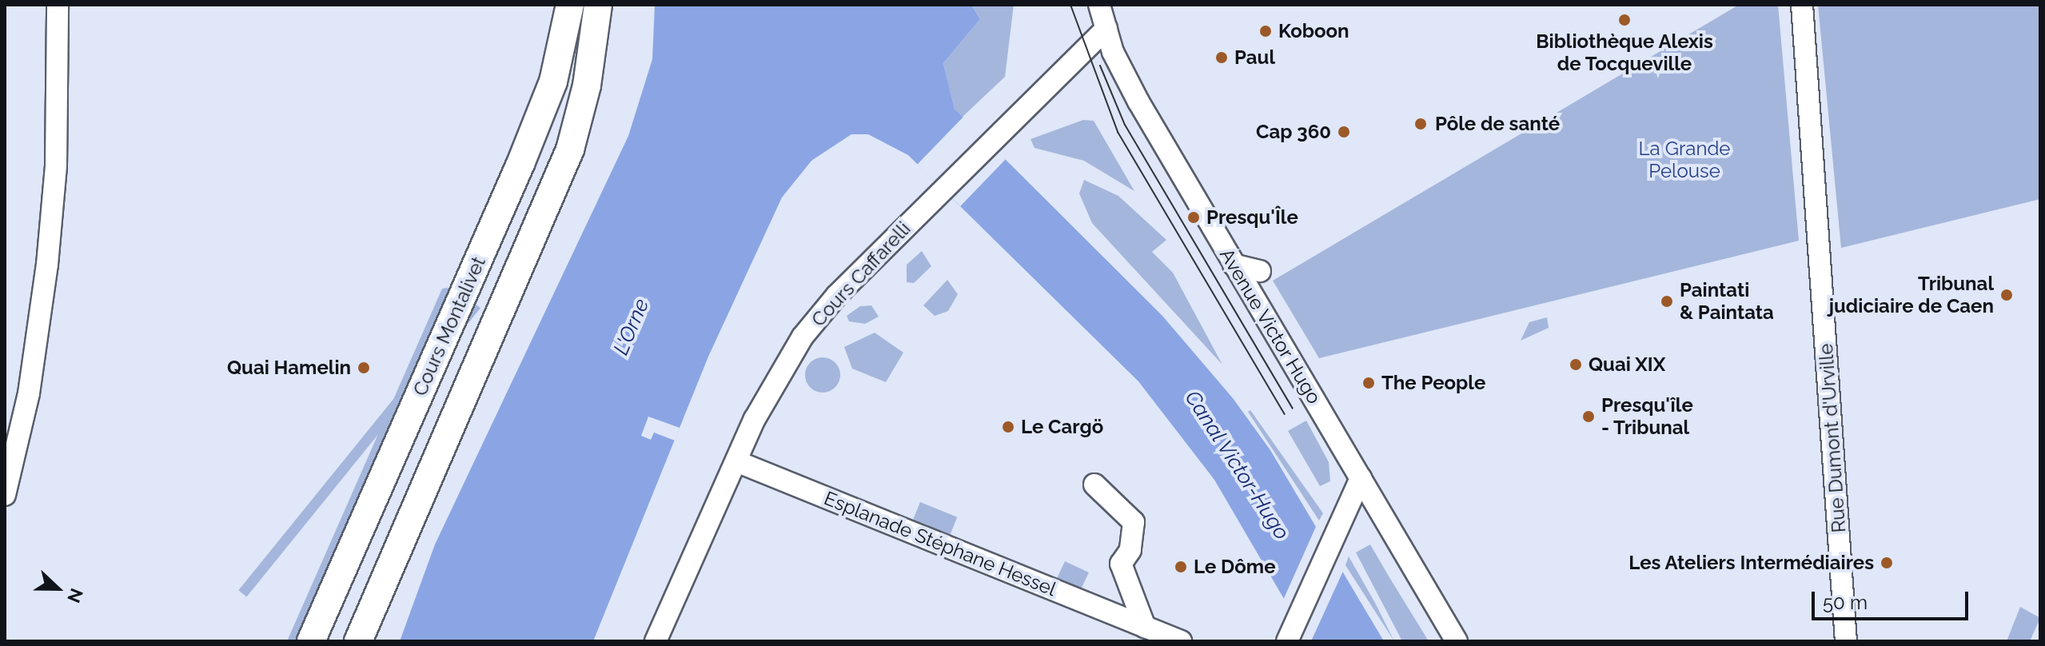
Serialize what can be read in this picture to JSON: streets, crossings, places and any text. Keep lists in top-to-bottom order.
{
  "streets": {
    "main road": ["Cours Montalivet"],
    "street": [
      "Cours Caffarelli",
      "Avenue Victor Hugo",
      "Rue Dumont d'Urville",
      "Esplanade Stéphane Hessel"
    ]
  },
  "crossings": [
    ["Cours Caffarelli", "Avenue Victor Hugo"],
    ["Cours Caffarelli", "Esplanade Stéphane Hessel"]
  ],
  "water": ["L'Orne", "Canal Victor-Hugo"],
  "parks": ["La Grande Pelouse"],
  "places": [
    "Bibliothèque Alexis de Tocqueville",
    "Koboon",
    "Paul",
    "Pôle de santé",
    "Cap 360",
    "Presqu'Île",
    "Tribunal judiciaire de Caen",
    "Paintati & Paintata",
    "Quai XIX",
    "Quai Hamelin",
    "The People",
    "Presqu'île - Tribunal",
    "Le Cargö",
    "Les Ateliers Intermédiaires",
    "Le Dôme"
  ],
  "scale_bar": "50 m",
  "north": "right"
}
